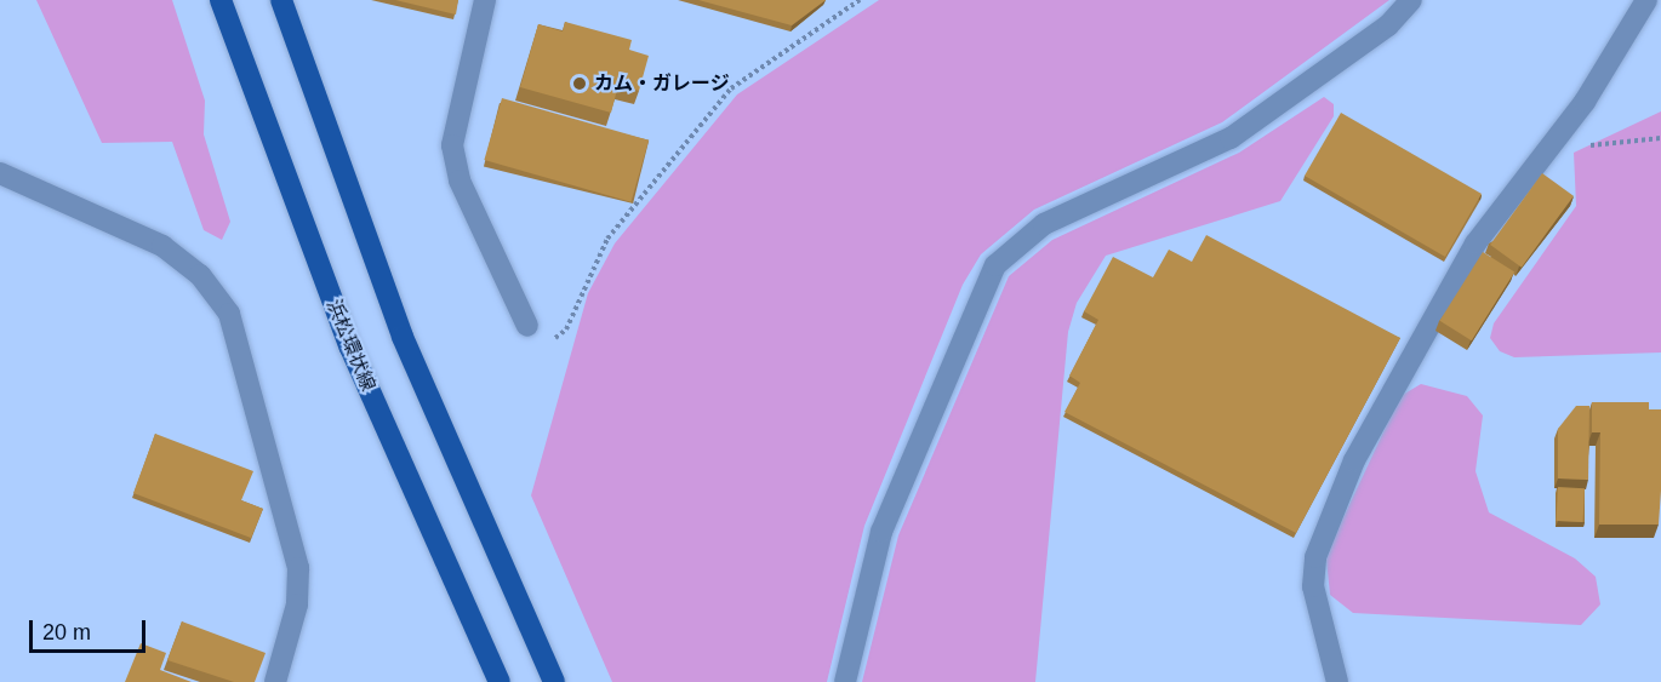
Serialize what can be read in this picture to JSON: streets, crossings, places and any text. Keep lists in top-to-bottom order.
{
  "streets": {
    "main road": ["浜松環状線"]
  },
  "places": ["カム・ガレージ"],
  "scale_bar": "20 m"
}
